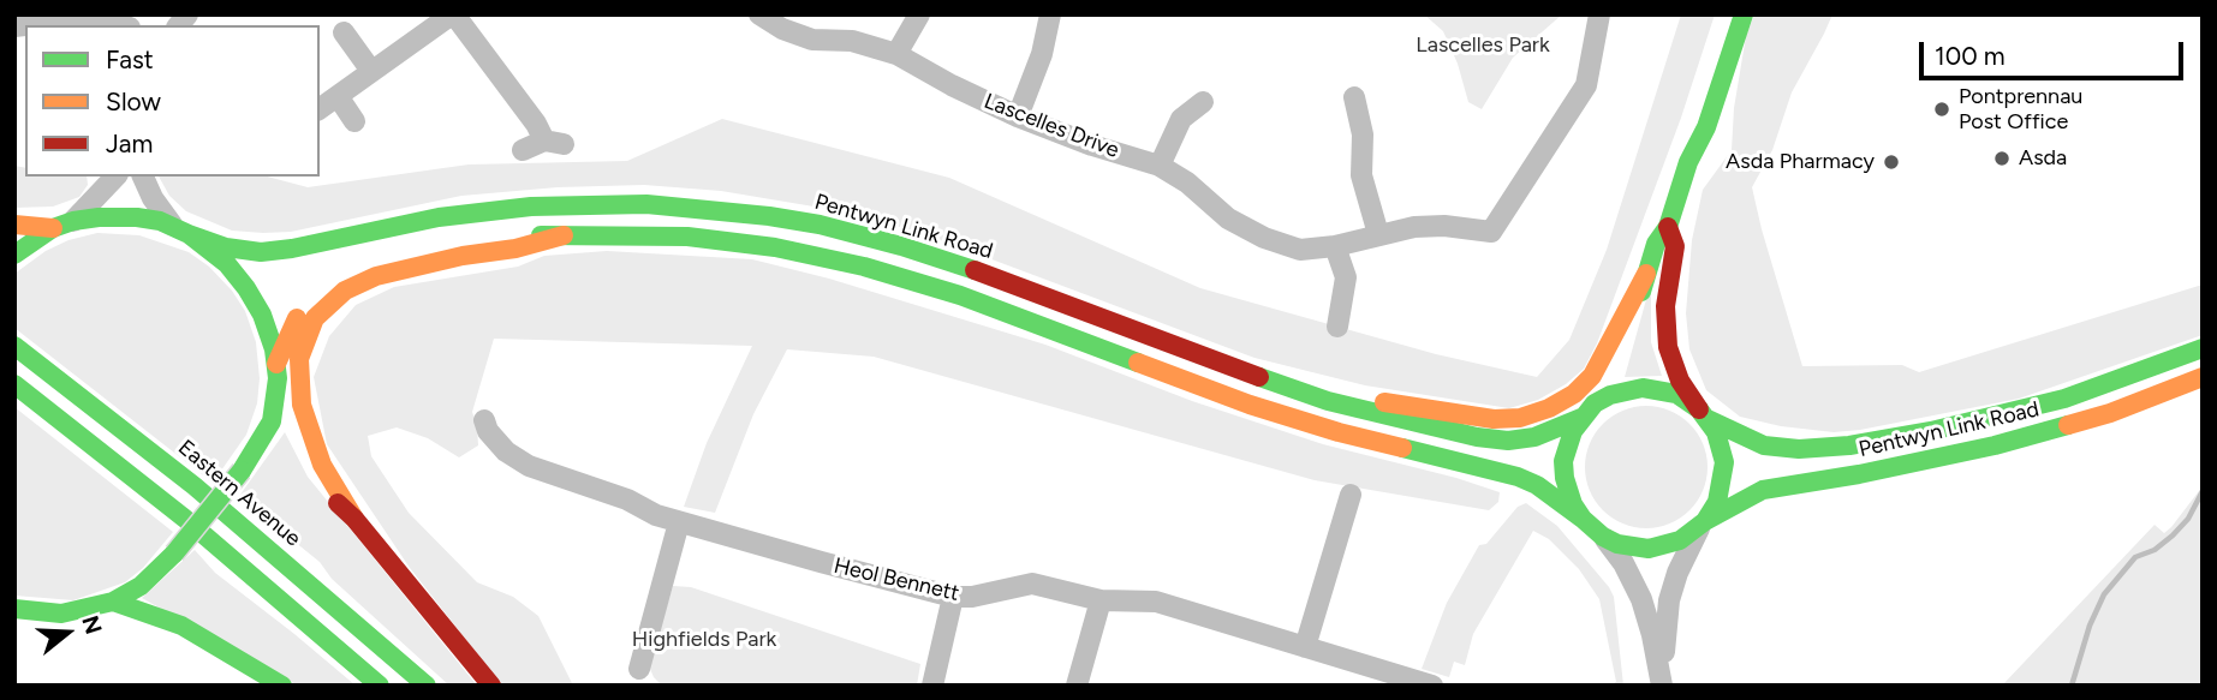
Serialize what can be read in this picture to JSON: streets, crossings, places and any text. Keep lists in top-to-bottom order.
{
  "streets": {
    "main road": ["Pentwyn Link Road", "Eastern Avenue"],
    "street": ["Lascelles Drive", "Heol Bennett"]
  },
  "parks": ["Lascelles Park", "Highfields Park"],
  "places": ["Pontprennau Post Office", "Asda", "Asda Pharmacy"],
  "legend": ["Fast", "Slow", "Jam"],
  "scale_bar": "100 m",
  "north": "right"
}
